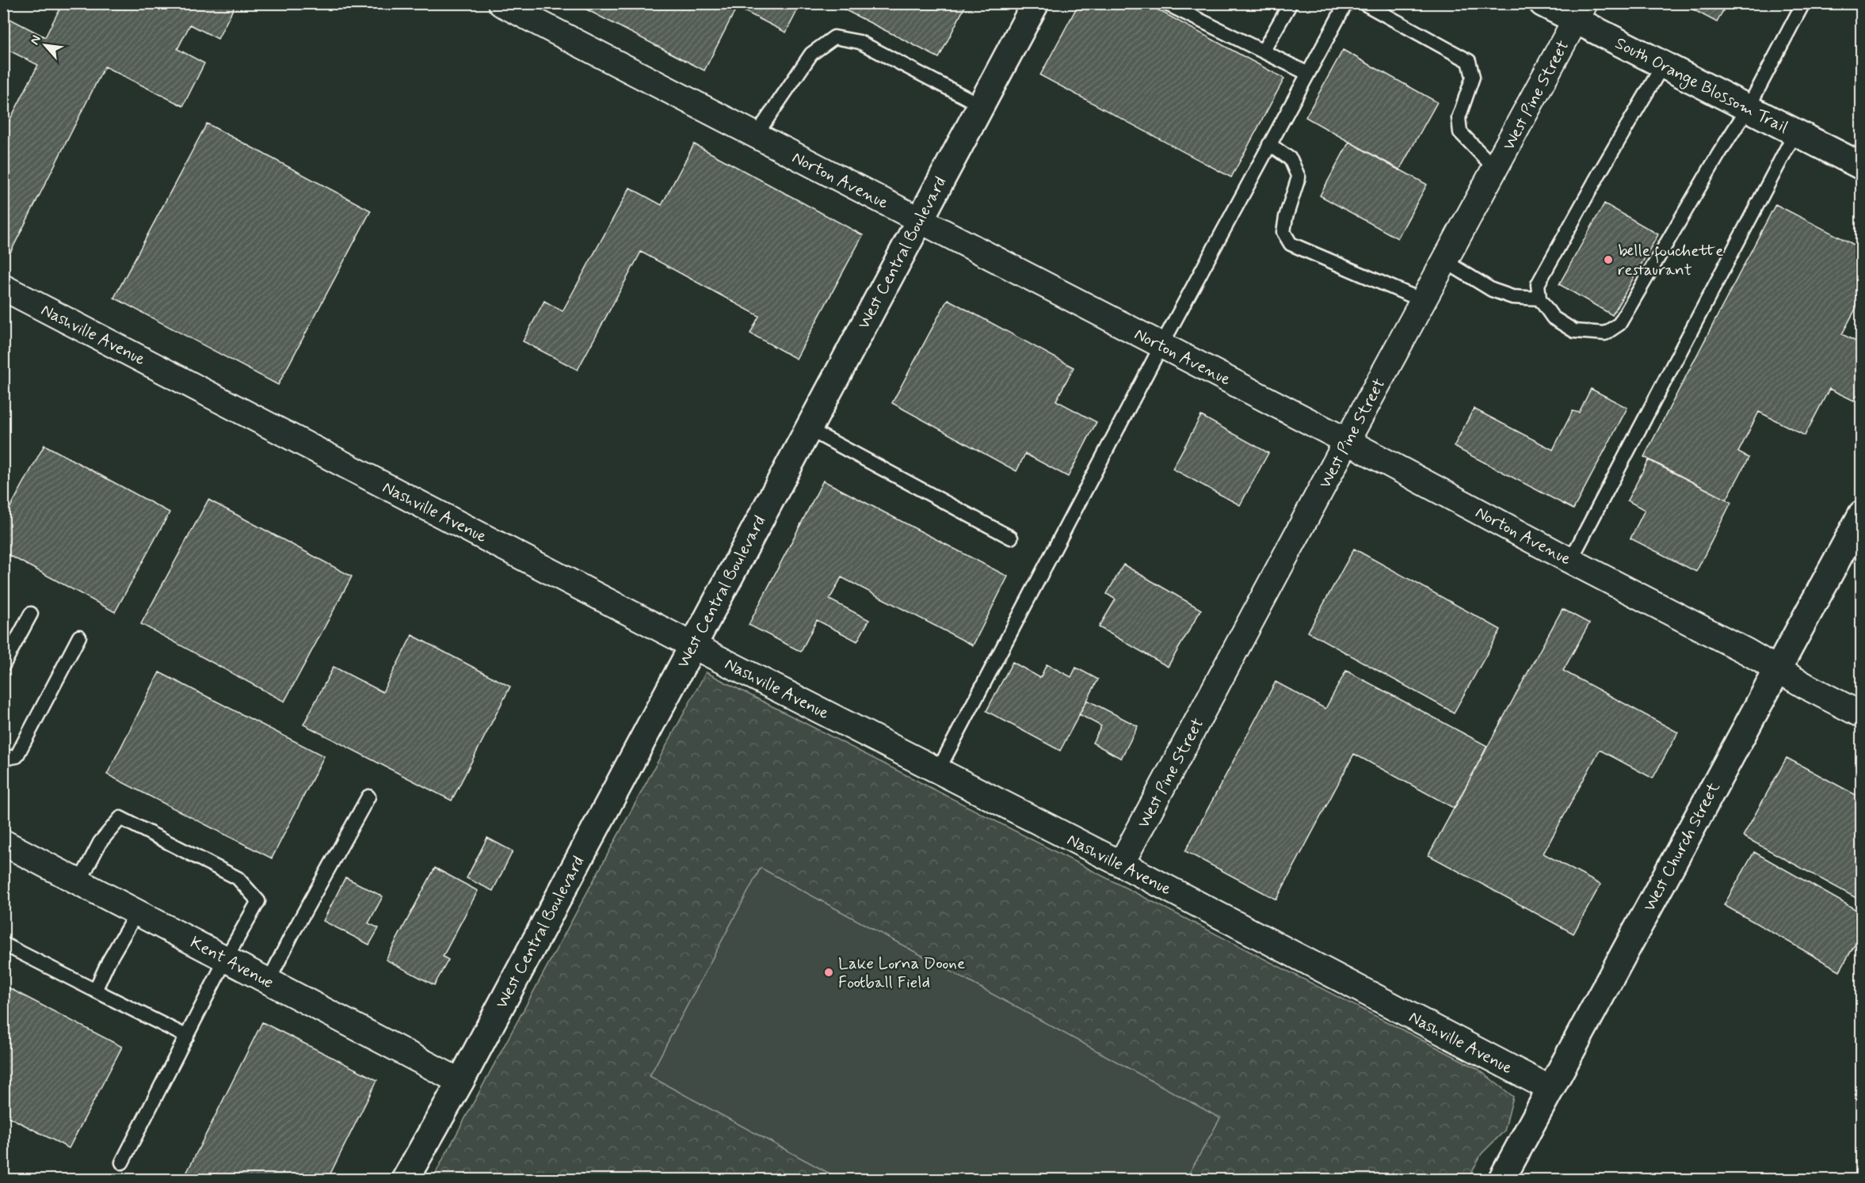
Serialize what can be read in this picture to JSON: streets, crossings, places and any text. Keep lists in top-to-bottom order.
{
  "streets": {
    "street": [
      "South Orange Blossom Trail",
      "West Pine Street",
      "Norton Avenue",
      "West Central Boulevard",
      "Nashville Avenue",
      "West Church Street",
      "Kent Avenue"
    ]
  },
  "crossings": [
    ["South Orange Blossom Trail", "West Pine Street"],
    ["West Pine Street", "Norton Avenue"],
    ["West Pine Street", "Nashville Avenue"],
    ["Norton Avenue", "West Central Boulevard"],
    ["Norton Avenue", "West Church Street"],
    ["West Central Boulevard", "Nashville Avenue"],
    ["West Central Boulevard", "Kent Avenue"],
    ["Nashville Avenue", "West Church Street"]
  ],
  "places": ["belle fouchette restaurant", "Lake Lorna Doone Football Field"],
  "north": "top left"
}
